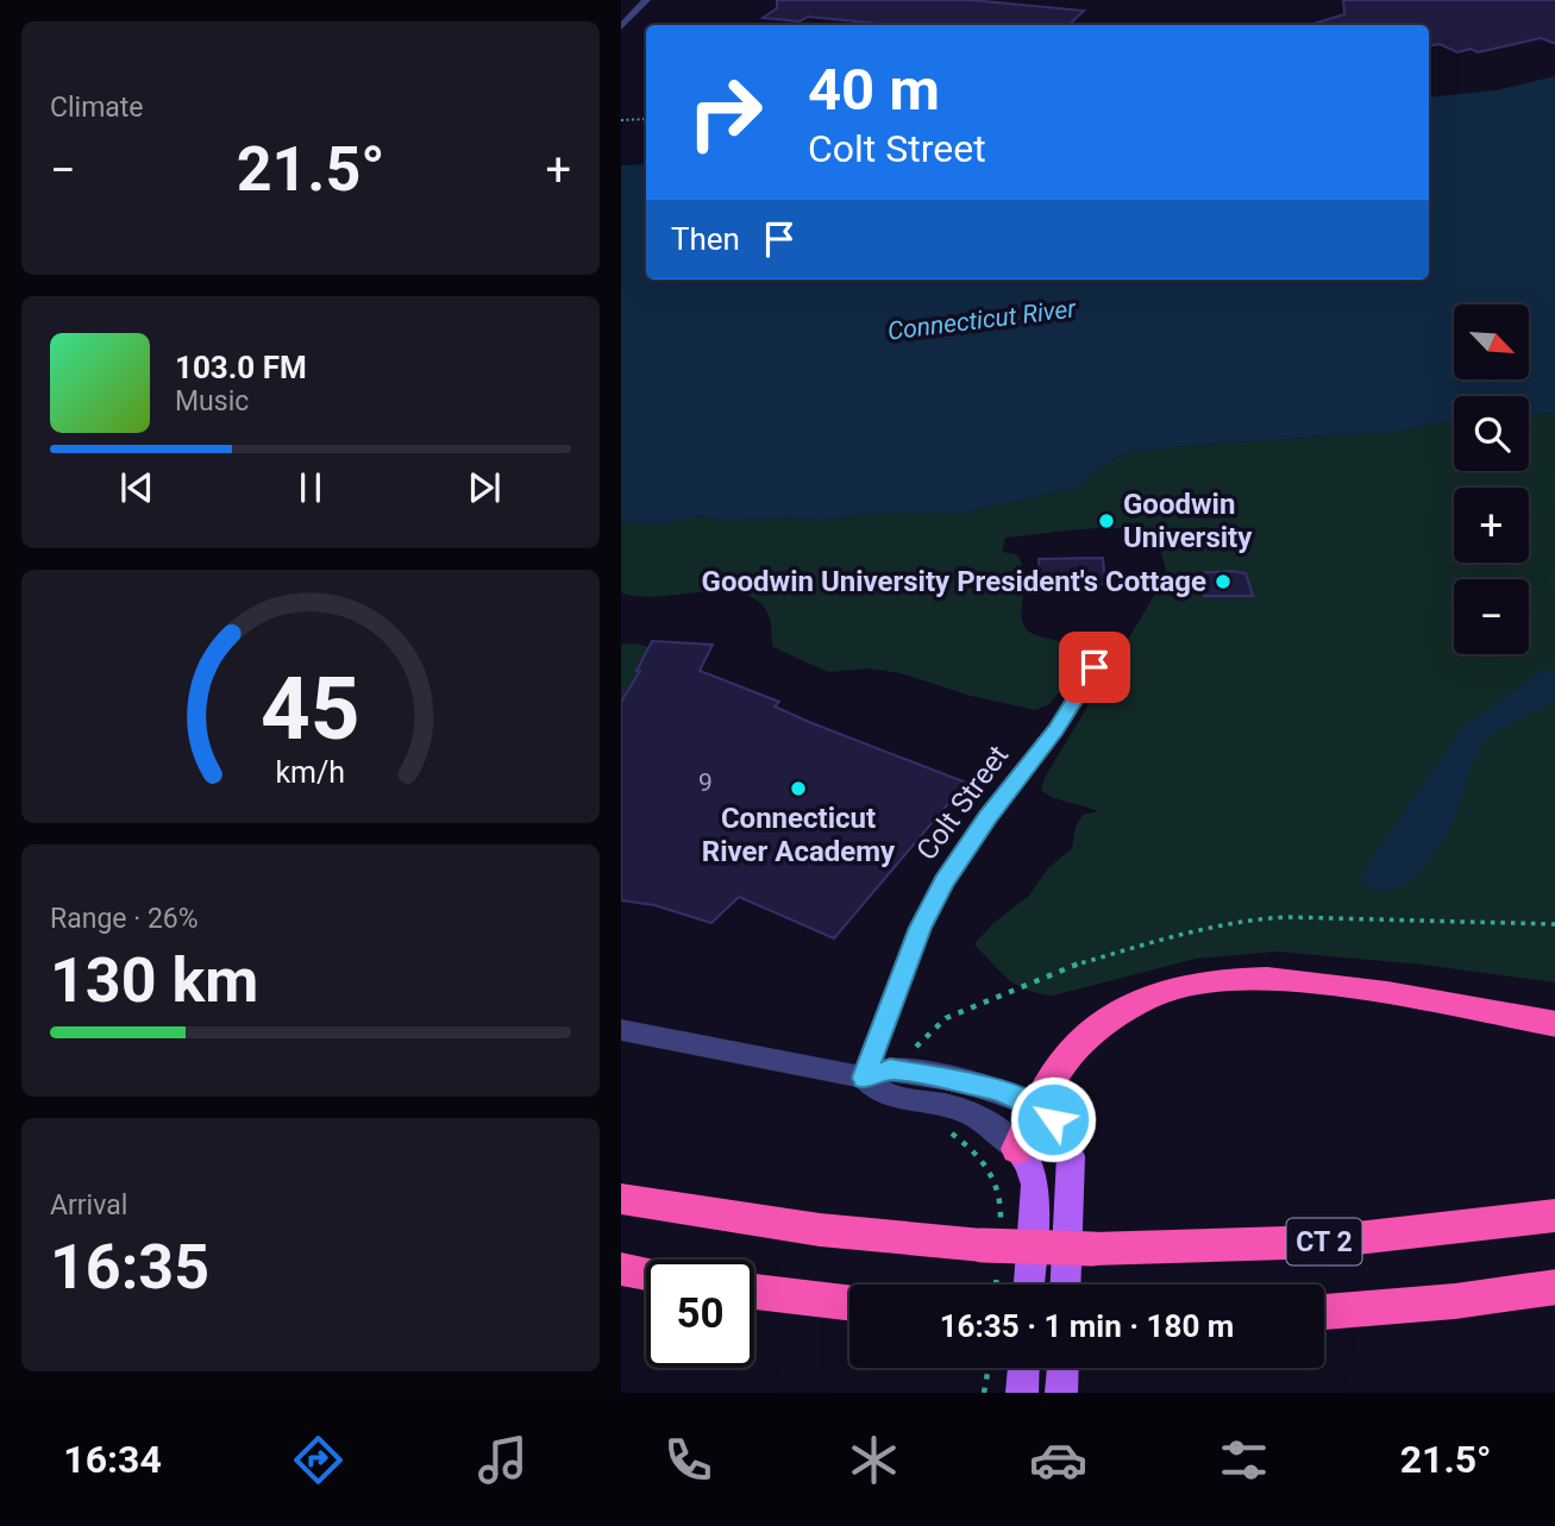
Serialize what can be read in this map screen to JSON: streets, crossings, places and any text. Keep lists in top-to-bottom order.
{
  "streets": {
    "highway": ["CT 2"],
    "street": ["Colt Street"]
  },
  "water": ["Connecticut River"],
  "places": ["Goodwin University", "Goodwin University President's Cottage", "Connecticut River Academy"],
  "house_numbers": ["9"],
  "north": "bottom right",
  "page": {
    "tile": [
      "Climate",
      ["Range · 26%", "130 km"],
      ["Arrival", "16:35"]
    ],
    "turn": ["40 m", "Colt Street"],
    "heat": ["−", "21.5°", "+"],
    "then": "Then",
    "map_buttons": ["+", "−"],
    "song": ["103.0 FM", "Music"],
    "limit": "50",
    "trip": "16:35 · 1 min · 180 m",
    "tabs": ["16:34", "21.5°"],
    "gauge": ["45", "km/h"]
  }
}
